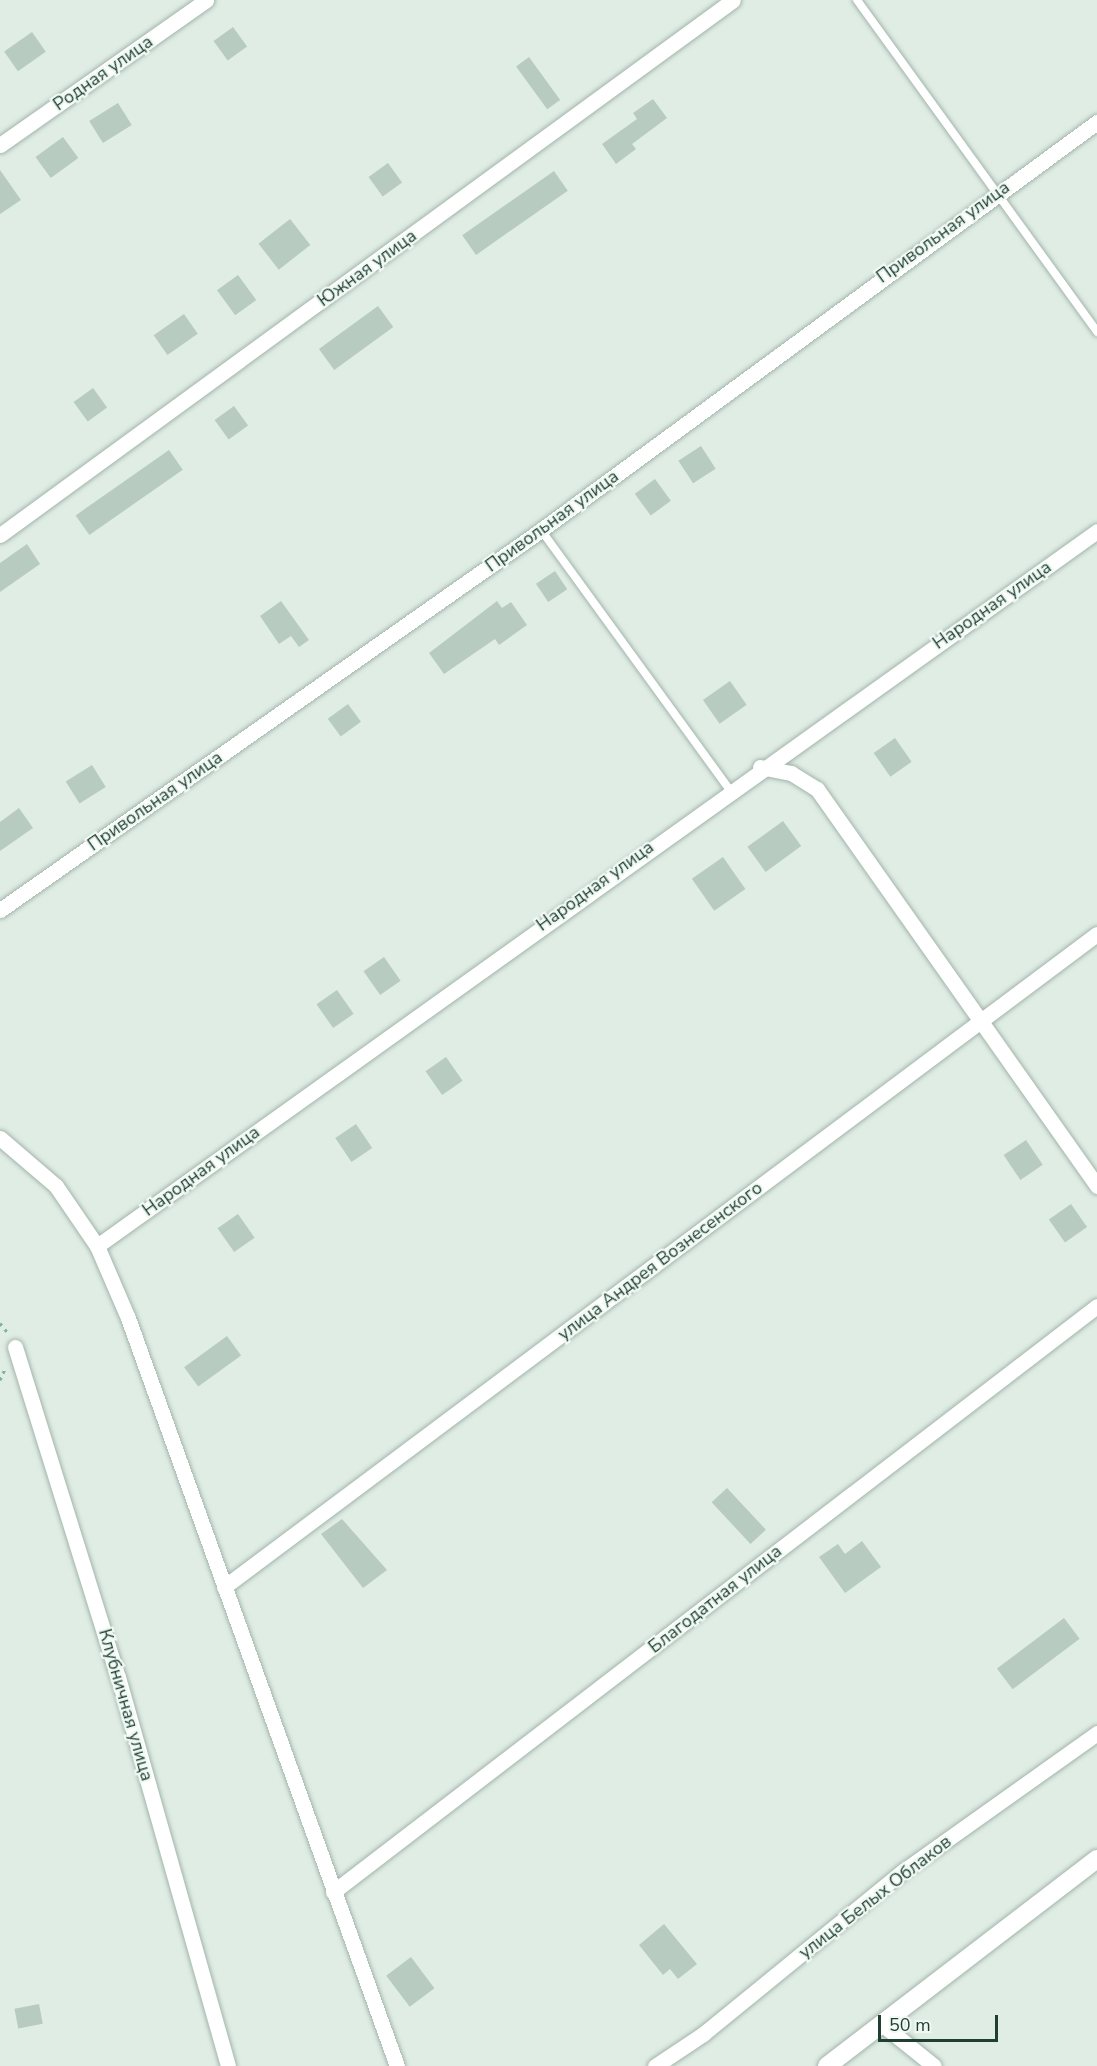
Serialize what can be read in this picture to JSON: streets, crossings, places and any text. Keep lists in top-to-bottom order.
{
  "streets": {
    "street": [
      "Родная улица",
      "Привольная улица",
      "Южная улица",
      "Народная улица",
      "улица Андрея Вознесенского",
      "Благодатная улица",
      "Клубничная улица",
      "улица Белых Облаков"
    ]
  },
  "scale_bar": "50 m"
}
